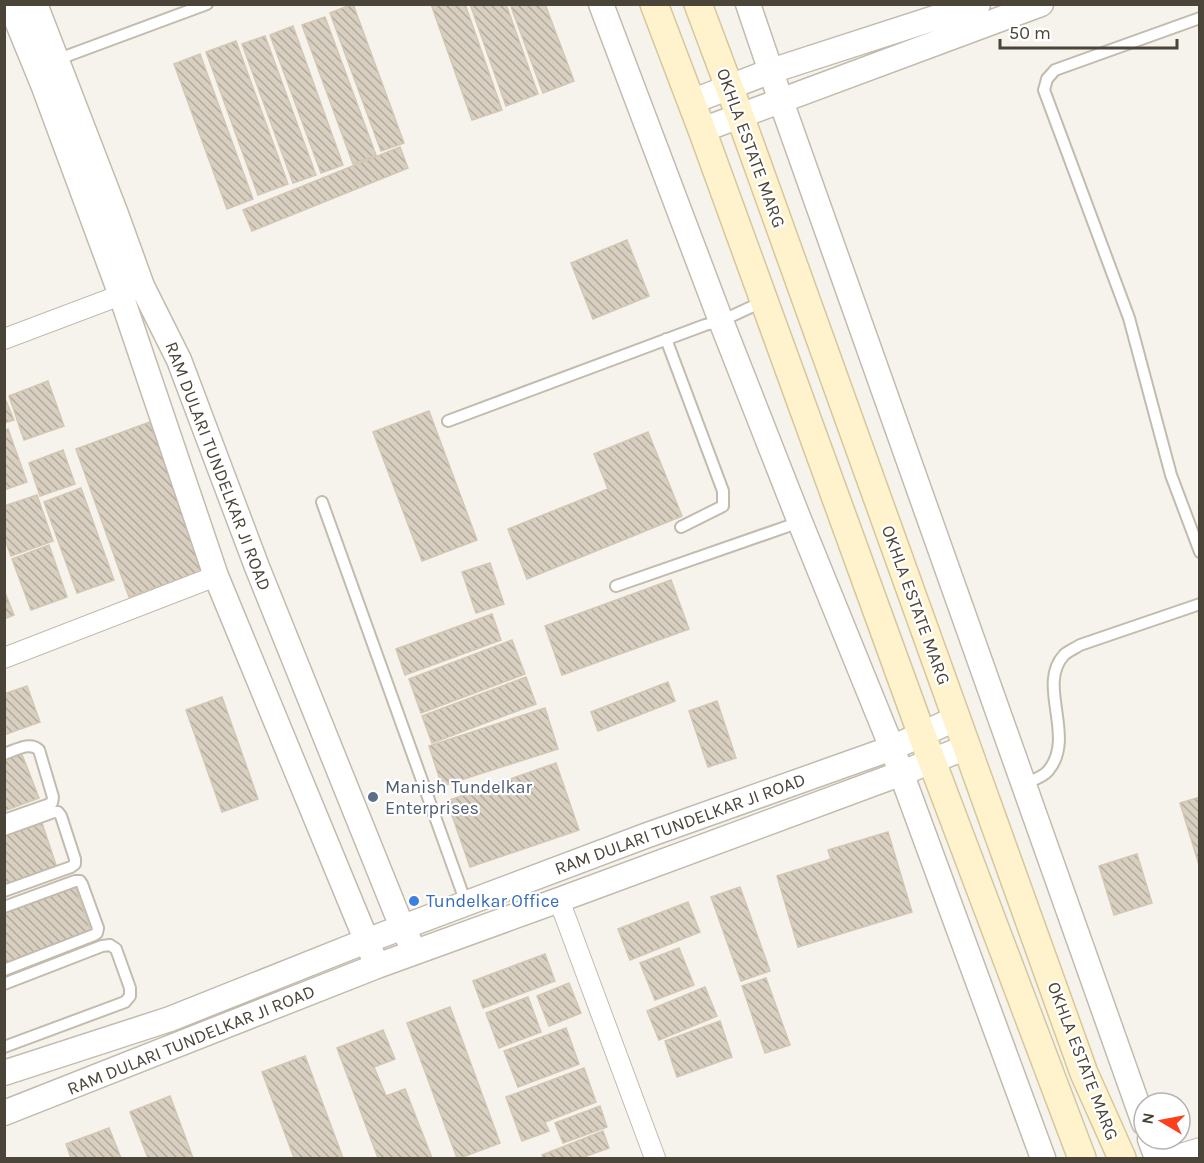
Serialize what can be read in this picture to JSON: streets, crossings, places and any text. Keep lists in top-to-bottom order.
{
  "streets": {
    "main road": ["OKHLA ESTATE MARG"],
    "street": ["RAM DULARI TUNDELKAR JI ROAD"]
  },
  "crossings": [
    ["OKHLA ESTATE MARG", "RAM DULARI TUNDELKAR JI ROAD"]
  ],
  "places": ["Manish Tundelkar Enterprises", "Tundelkar Office"],
  "scale_bar": "50 m",
  "north": "left"
}
